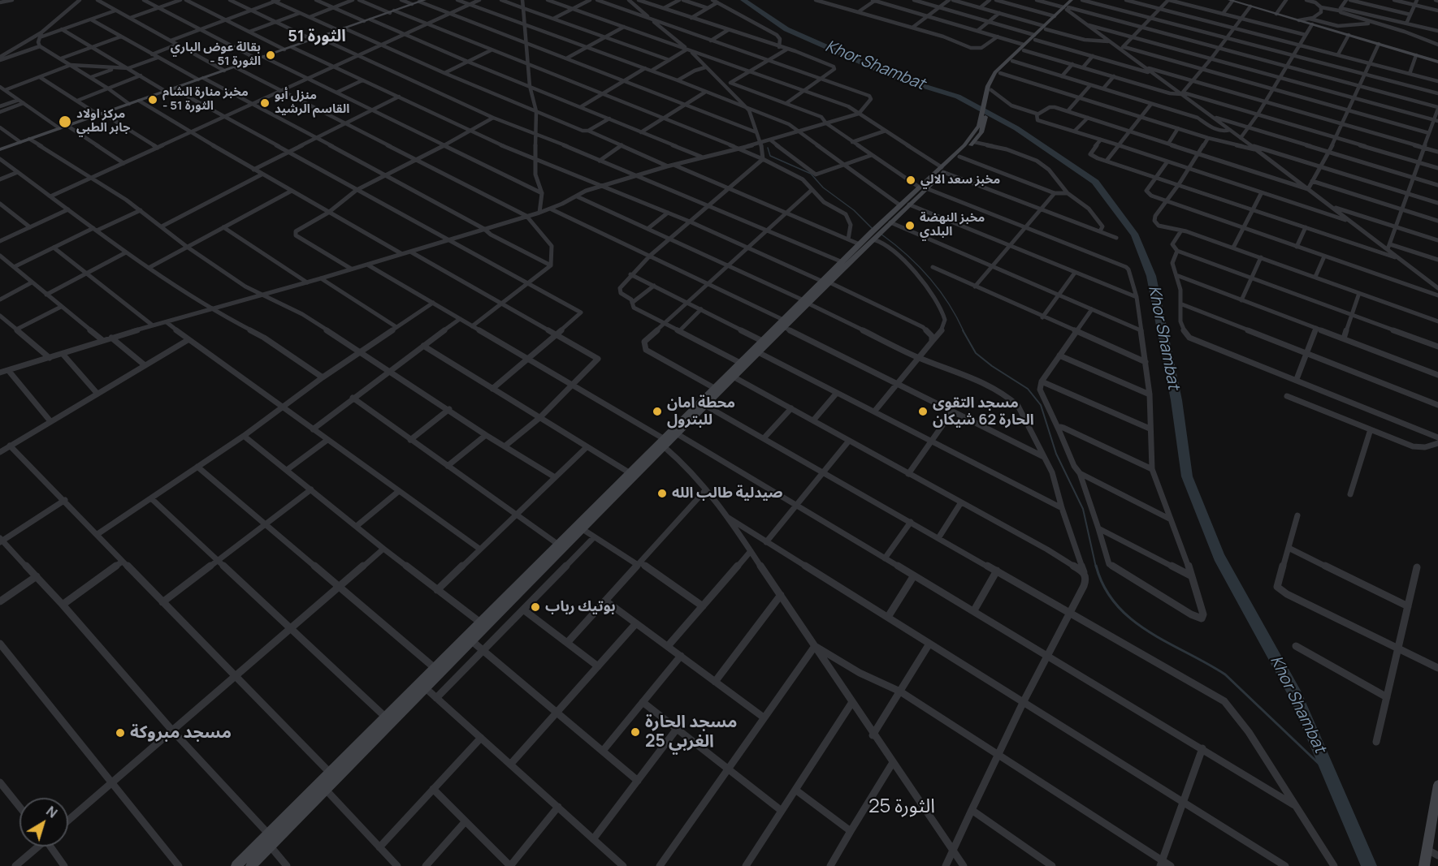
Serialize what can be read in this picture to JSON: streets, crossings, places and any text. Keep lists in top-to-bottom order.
{
  "districts": ["الثورة 51", "الثورة 25"],
  "water": ["Khor Shambat"],
  "places": [
    "بقالة عوض الباري - الثورة 51",
    "مخبز منارة الشام - الثورة 51",
    "منزل أبو القاسم الرشيد",
    "مركز اولاد جابر الطبي",
    "مخبز سعد الالي",
    "مخبز النهضة البلدي",
    "محطة امان للبترول",
    "مسجد التقوى الحارة 62 شيكان",
    "صيدلية طالب الله",
    "بوتيك رباب",
    "مسجد الحارة 25 الغربي",
    "مسجد مبروكة"
  ],
  "north": "top right"
}
